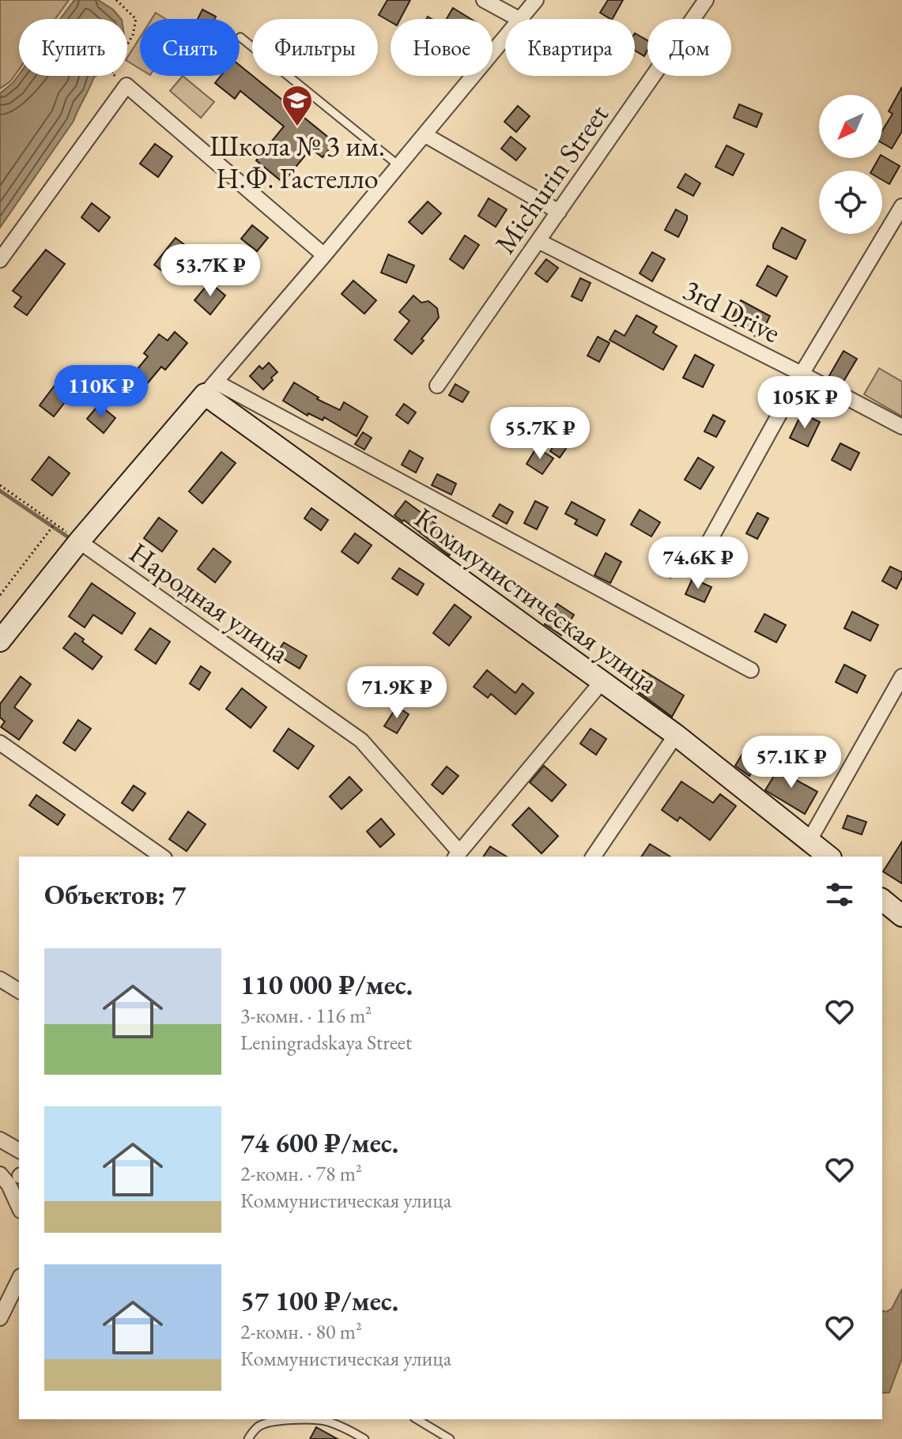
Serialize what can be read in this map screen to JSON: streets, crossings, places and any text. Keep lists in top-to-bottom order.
{
  "streets": {
    "street": [
      "Michurin Street",
      "3rd Drive",
      "Коммунистическая улица",
      "Народная улица"
    ]
  },
  "crossings": [
    ["Michurin Street", "3rd Drive"]
  ],
  "places": {
    "school or university": ["Школа № 3 им. Н.Ф. Гастелло"]
  },
  "north": "bottom left",
  "page": {
    "chip": [
      "Купить",
      "Снять",
      "Фильтры",
      "Новое",
      "Квартира",
      "Дом"
    ],
    "price": [
      "53.7K ₽",
      "110K ₽",
      "105K ₽",
      "55.7K ₽",
      "74.6K ₽",
      "71.9K ₽",
      "57.1K ₽"
    ],
    "heading": "Объектов: 7",
    "list": [
      {
        "name": "110 000 ₽/мес.",
        "note": "3-комн. · 116 m² · Leningradskaya Street"
      },
      {
        "name": "74 600 ₽/мес.",
        "note": "2-комн. · 78 m² · Коммунистическая улица"
      },
      {
        "name": "57 100 ₽/мес.",
        "note": "2-комн. · 80 m² · Коммунистическая улица"
      }
    ]
  }
}
